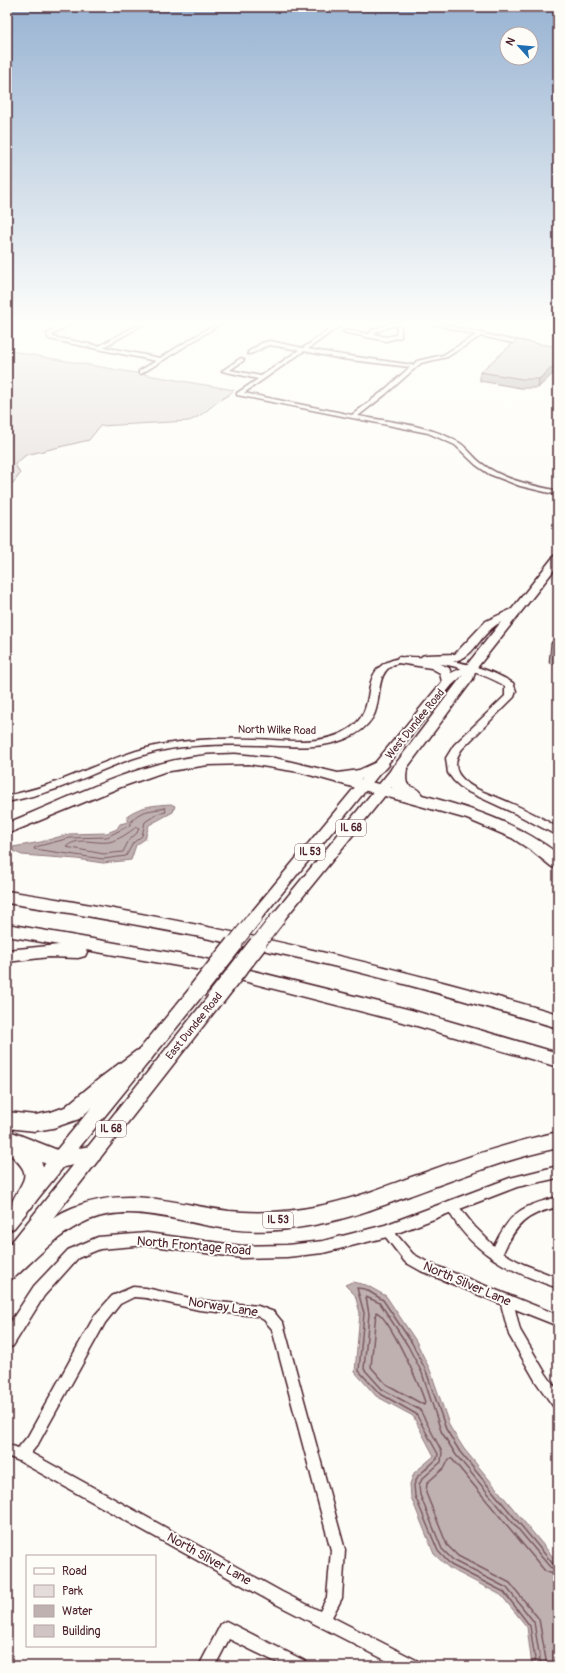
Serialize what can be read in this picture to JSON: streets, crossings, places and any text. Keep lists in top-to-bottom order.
{
  "streets": {
    "highway": ["IL 53"],
    "main road": ["West Dundee Road", "IL 68", "East Dundee Road"],
    "street": [
      "North Wilke Road",
      "North Frontage Road",
      "North Silver Lane",
      "Norway Lane"
    ]
  },
  "crossings": [
    ["West Dundee Road", "North Wilke Road"],
    ["West Dundee Road", "East Dundee Road"],
    ["North Frontage Road", "North Silver Lane"],
    ["North Silver Lane", "Norway Lane"]
  ],
  "legend": [
    "Road",
    "Park",
    "Water",
    "Building"
  ],
  "north": "top left"
}
